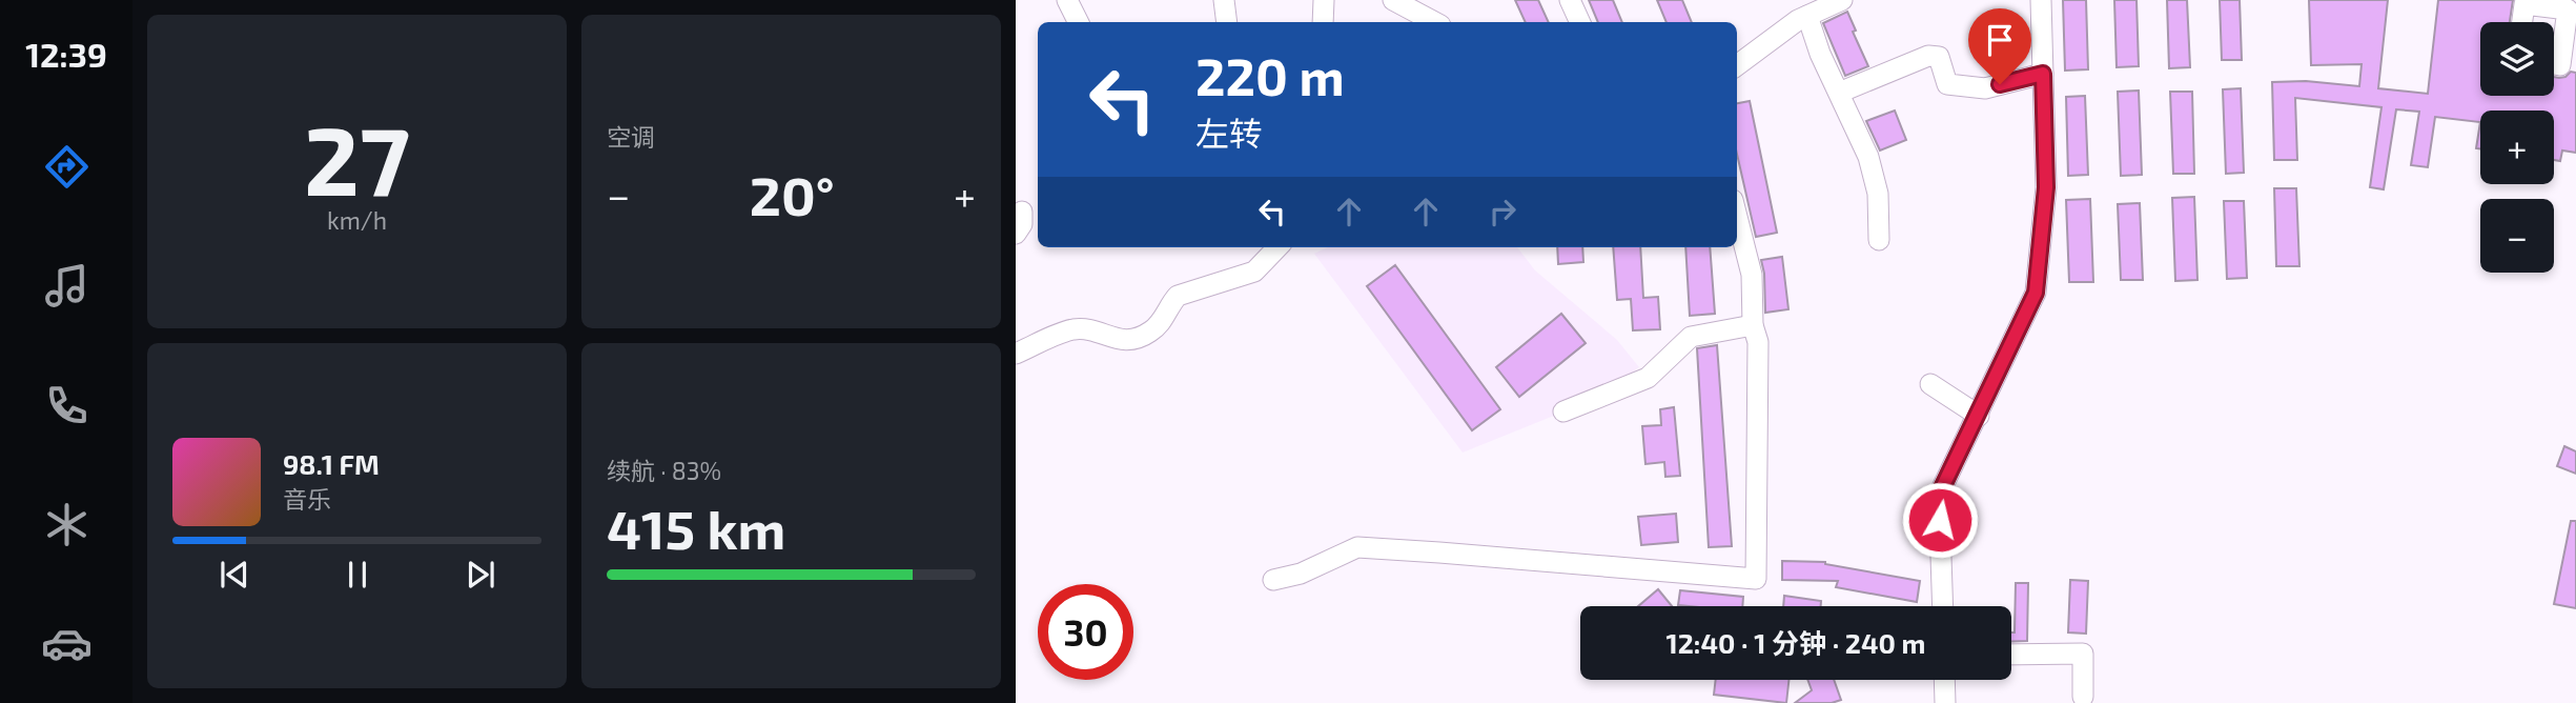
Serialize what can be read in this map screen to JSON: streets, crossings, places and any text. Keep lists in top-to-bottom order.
{
  "page": {
    "tabs": "12:39",
    "tile": [
      ["27", "km/h"],
      "空调",
      ["续航 · 83%", "415 km"]
    ],
    "map_buttons": ["+", "−"],
    "turn": ["220 m", "左转"],
    "heat": ["−", "20°", "+"],
    "song": ["98.1 FM", "音乐"],
    "limit": "30",
    "trip": "12:40 · 1 分钟 · 240 m"
  }
}
